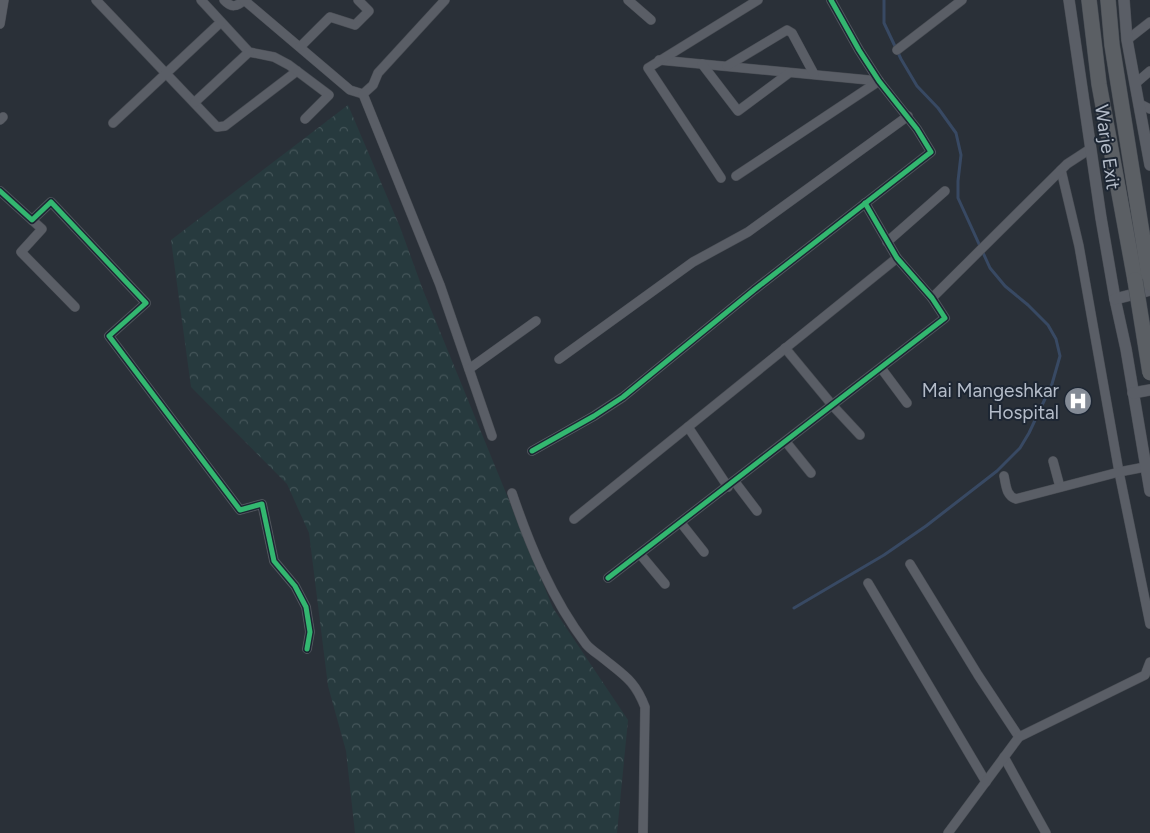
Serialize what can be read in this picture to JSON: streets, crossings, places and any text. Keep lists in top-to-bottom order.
{
  "streets": {
    "street": ["Warje Exit"]
  },
  "places": {
    "hospital": ["Mai Mangeshkar Hospital"]
  }
}
